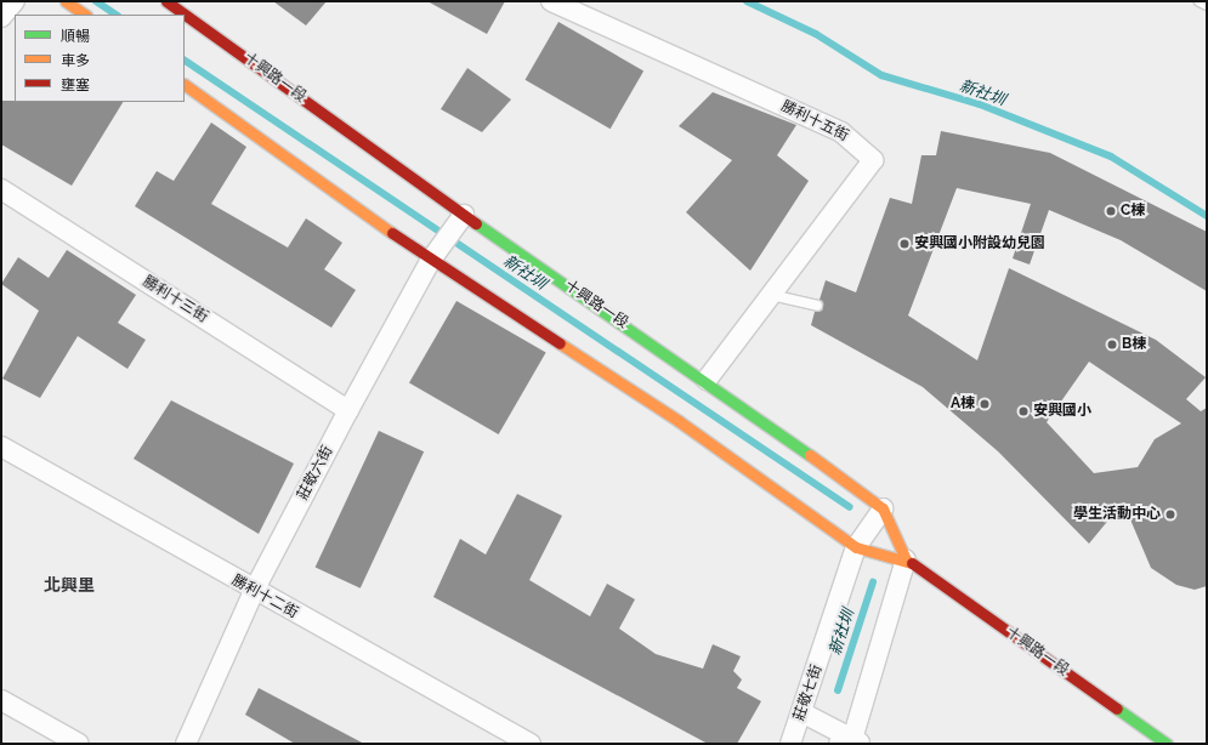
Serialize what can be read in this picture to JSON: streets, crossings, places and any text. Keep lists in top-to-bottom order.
{
  "streets": {
    "street": [
      "十興路一段",
      "勝利十五街",
      "勝利十三街",
      "莊敬六街",
      "勝利十二街",
      "莊敬七街"
    ]
  },
  "crossings": [
    ["十興路一段", "勝利十五街"],
    ["十興路一段", "莊敬六街"],
    ["十興路一段", "莊敬七街"],
    ["勝利十三街", "莊敬六街"],
    ["莊敬六街", "勝利十二街"]
  ],
  "districts": ["北興里"],
  "water": ["新社圳"],
  "places": [
    "C棟",
    "安興國小附設幼兒園",
    "B棟",
    "A棟",
    "安興國小",
    "學生活動中心"
  ],
  "legend": ["順暢", "車多", "壅塞"]
}
